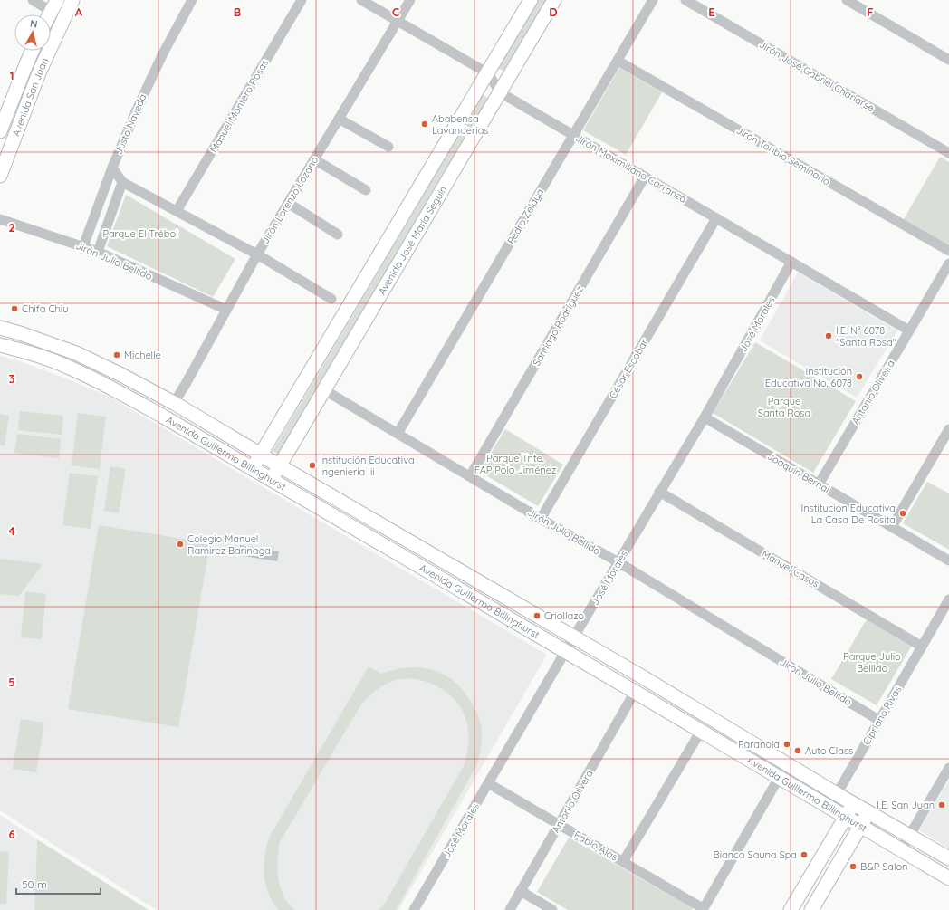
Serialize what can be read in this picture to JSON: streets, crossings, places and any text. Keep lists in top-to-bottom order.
{
  "streets": {
    "main road": ["Avenida San Juan", "Avenida José María Seguín", "Avenida Guillermo Billinghurst"],
    "street": [
      "Jirón José Gabriel Chariarse",
      "Manuel Montero Rosas",
      "Justo Naveda",
      "Jirón Toribio Seminario",
      "Jirón Maximiliano Carranza",
      "Jirón Lorenzo Lozano",
      "Pedro Zelaya",
      "Jirón Julio Bellido",
      "José Morales",
      "Santiago Rodríguez",
      "César Escobar",
      "Antonio Oliveira",
      "Joaquín Bernal",
      "Manuel Casos",
      "Cipriano Rivas",
      "Antonio Olivera",
      "Pablo Alas"
    ]
  },
  "crossings": [
    ["Jirón Toribio Seminario", "Pedro Zelaya"],
    ["Jirón Maximiliano Carranza", "Jirón Lorenzo Lozano"],
    ["Jirón Maximiliano Carranza", "Pedro Zelaya"],
    ["Jirón Maximiliano Carranza", "Avenida José María Seguín"],
    ["Jirón Maximiliano Carranza", "José Morales"],
    ["Jirón Maximiliano Carranza", "Santiago Rodríguez"],
    ["Jirón Maximiliano Carranza", "César Escobar"],
    ["Jirón Maximiliano Carranza", "Antonio Oliveira"],
    ["Jirón Lorenzo Lozano", "Jirón Julio Bellido"],
    ["Jirón Lorenzo Lozano", "Avenida Guillermo Billinghurst"],
    ["Pedro Zelaya", "Jirón Julio Bellido"],
    ["Avenida José María Seguín", "Jirón Julio Bellido"],
    ["Avenida José María Seguín", "Avenida Guillermo Billinghurst"],
    ["Jirón Julio Bellido", "José Morales"],
    ["Jirón Julio Bellido", "Santiago Rodríguez"],
    ["Jirón Julio Bellido", "César Escobar"],
    ["Jirón Julio Bellido", "Cipriano Rivas"],
    ["José Morales", "Avenida Guillermo Billinghurst"],
    ["José Morales", "Joaquín Bernal"],
    ["José Morales", "Manuel Casos"],
    ["José Morales", "Pablo Alas"],
    ["Antonio Oliveira", "Joaquín Bernal"],
    ["Avenida Guillermo Billinghurst", "Cipriano Rivas"],
    ["Avenida Guillermo Billinghurst", "Antonio Olivera"],
    ["Manuel Casos", "Cipriano Rivas"],
    ["Antonio Olivera", "Pablo Alas"]
  ],
  "parks": [
    "Parque El Trébol",
    "Parque Santa Rosa",
    "Parque Tnte. FAP Polo Jiménez",
    "Parque Julio Bellido"
  ],
  "places": [
    "Ababensa Lavanderias",
    "Chifa Chiu",
    "I.E. N° 6078 \"Santa Rosa\"",
    "Michelle",
    "Institución Educativa No. 6078",
    "Institución Educativa Ingenieria Iii",
    "Institución Educativa La Casa De Rosita",
    "Colegio Manuel Ramirez Barinaga",
    "Criollazo",
    "Paranoia",
    "Auto Class",
    "I.E. San Juan",
    "Bianca Sauna Spa",
    "B&P Salon"
  ],
  "scale_bar": "50 m",
  "north": "top",
  "grid": {
    "columns": [
      "A",
      "B",
      "C",
      "D",
      "E",
      "F"
    ],
    "rows": [
      "1",
      "2",
      "3",
      "4",
      "5",
      "6"
    ]
  }
}
